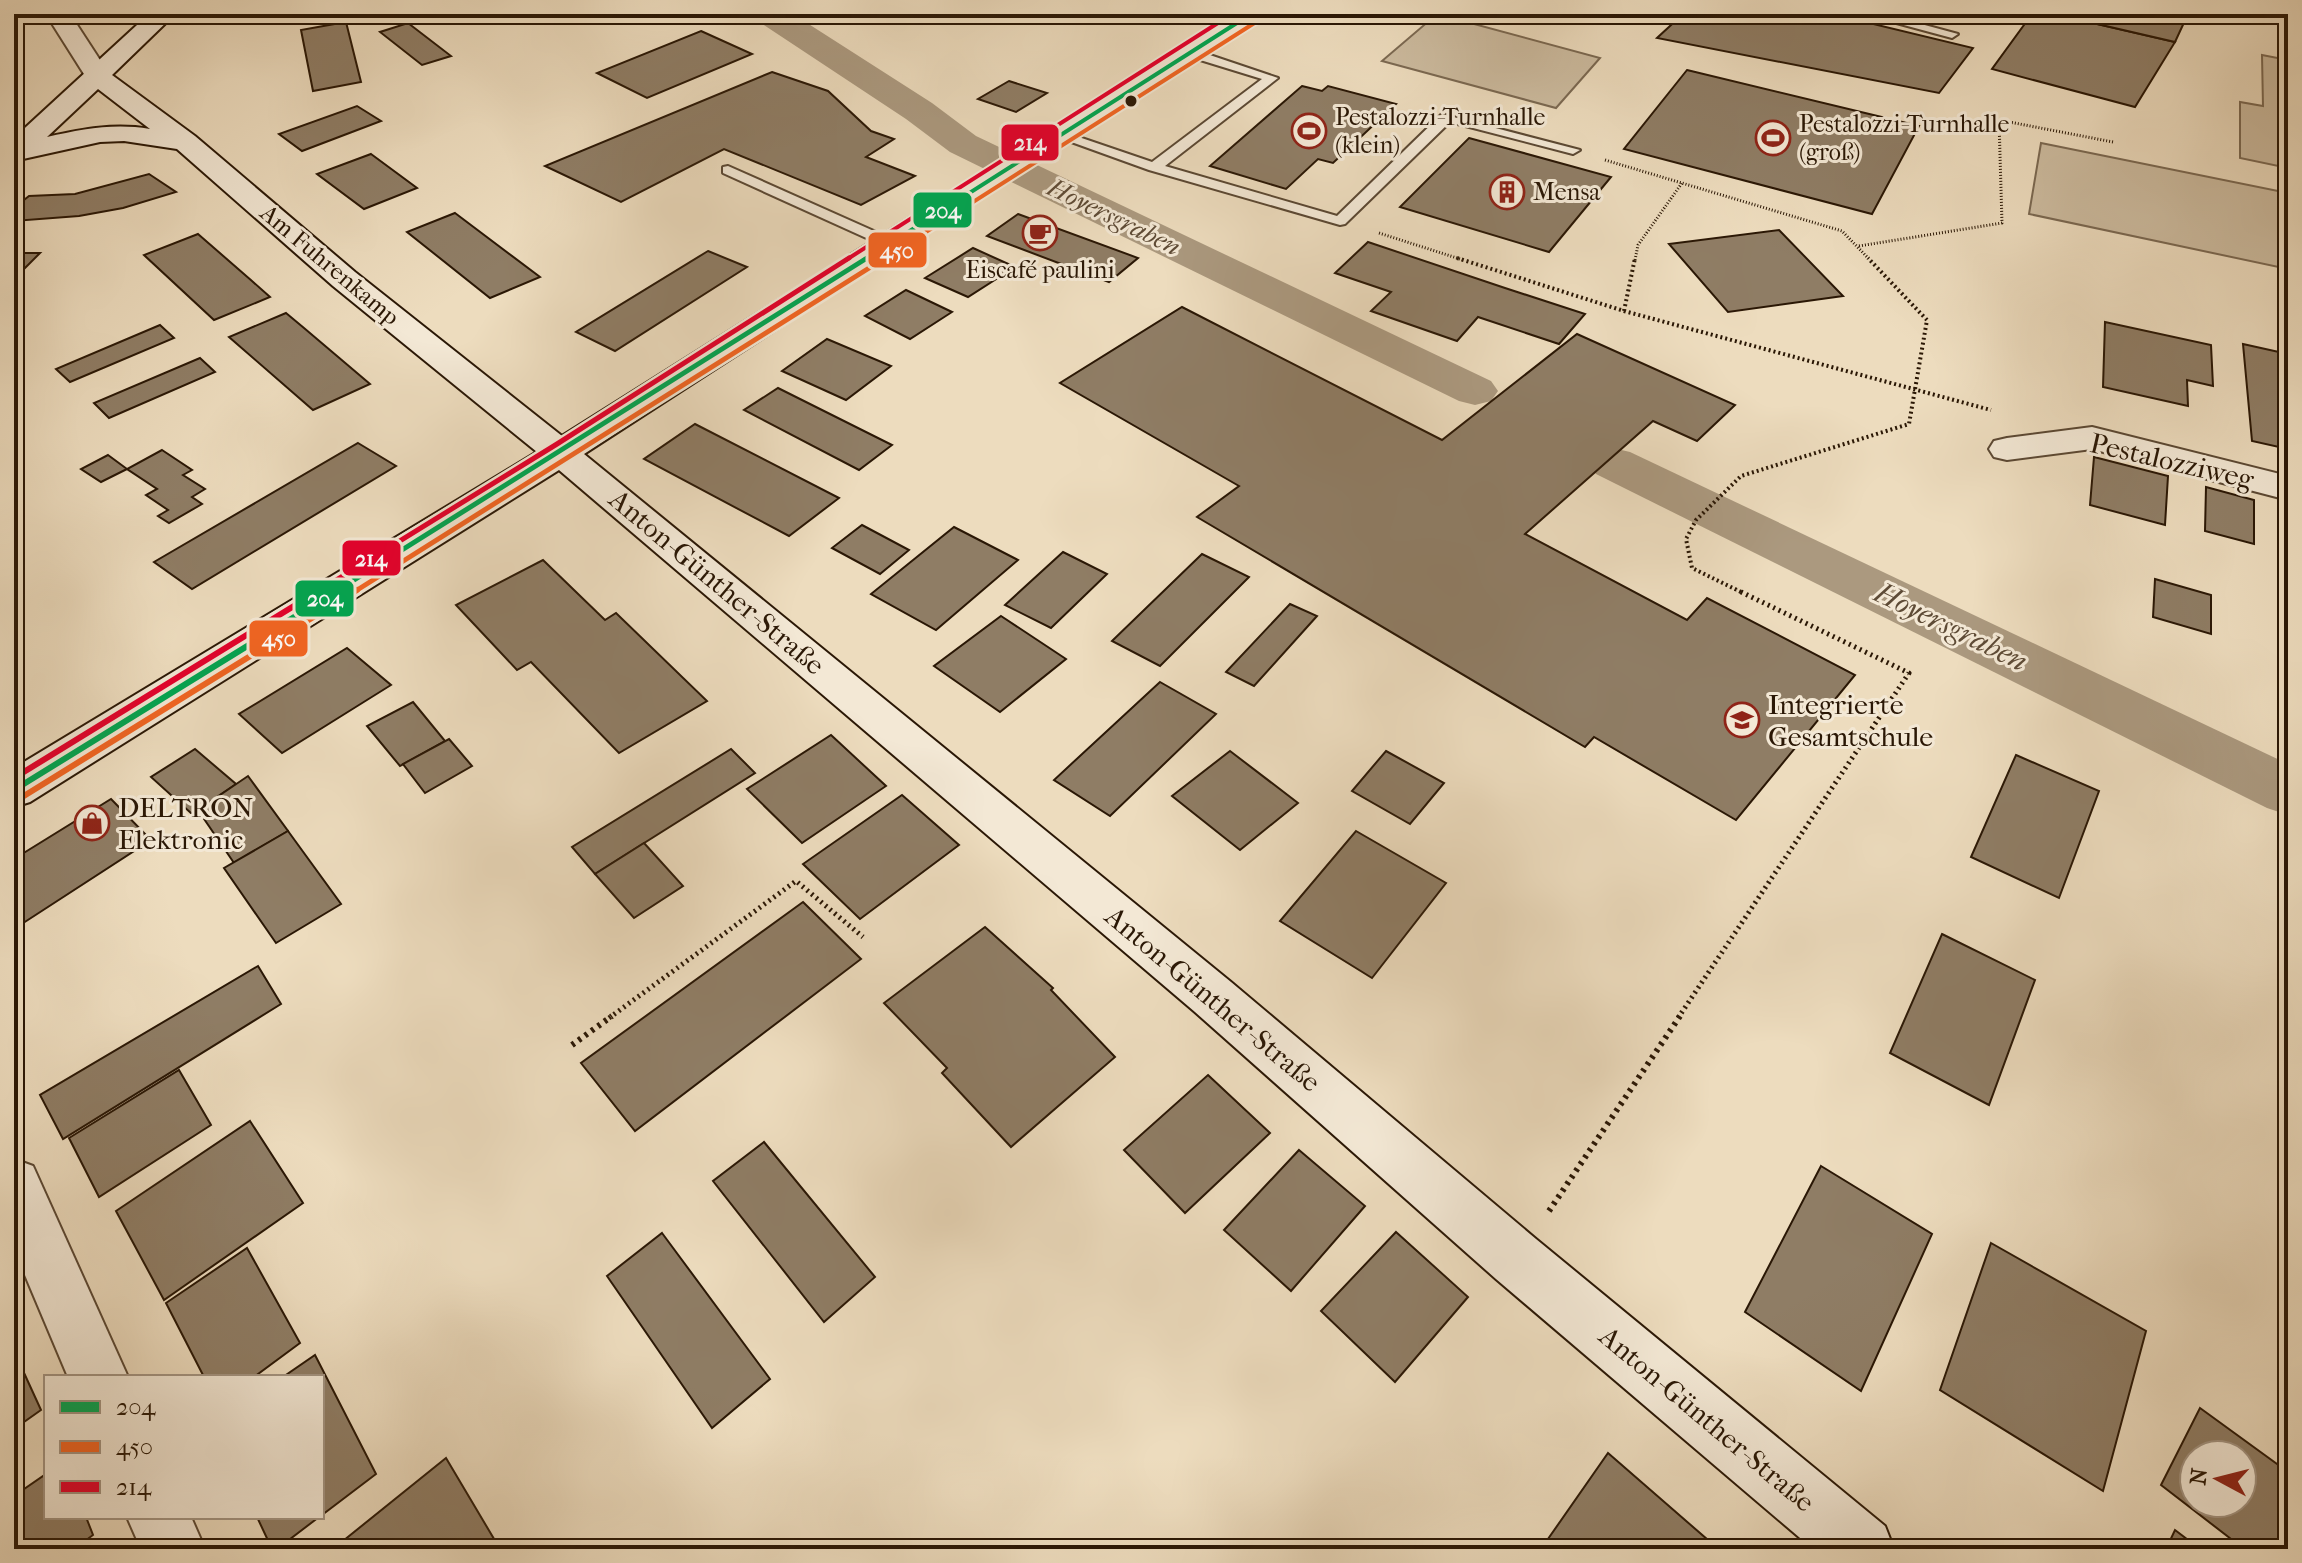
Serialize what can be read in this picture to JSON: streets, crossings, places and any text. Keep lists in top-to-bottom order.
{
  "streets": {
    "main road": ["Am Fuhrenkamp", "Pestalozziweg", "Anton-Günther-Straße"]
  },
  "crossings": [
    ["Am Fuhrenkamp", "Anton-Günther-Straße"]
  ],
  "water": ["Hoyersgraben"],
  "places": {
    "sports": ["Pestalozzi-Turnhalle (klein)", "Pestalozzi-Turnhalle (groß)"],
    "building": ["Mensa"],
    "cafe": ["Eiscafé paulini"],
    "school or university": ["Integrierte Gesamtschule"],
    "shop": ["DELTRON Elektronic"]
  },
  "lines": ["transit line 204", "transit line 214", "transit line 450"],
  "legend": ["204", "450", "214"],
  "north": "left"
}
